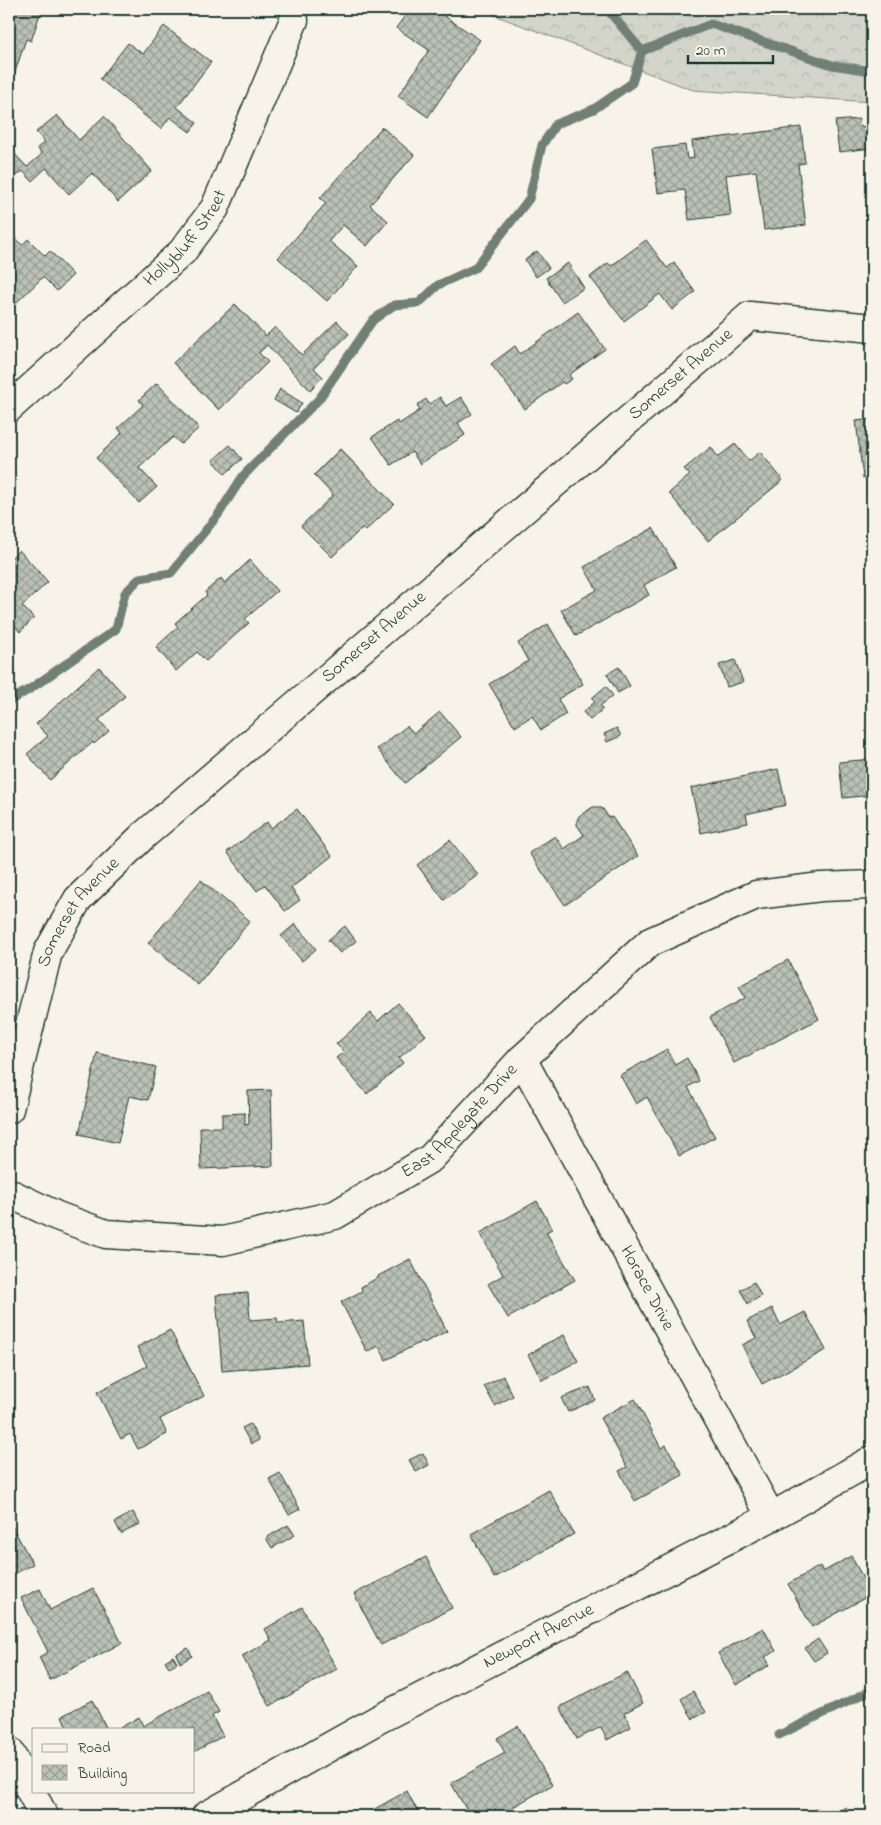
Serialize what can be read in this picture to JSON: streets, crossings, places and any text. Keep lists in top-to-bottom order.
{
  "streets": {
    "street": [
      "Hollybluff Street",
      "Somerset Avenue",
      "East Applegate Drive",
      "Horace Drive",
      "Newport Avenue"
    ]
  },
  "crossings": [
    ["East Applegate Drive", "Horace Drive"],
    ["Horace Drive", "Newport Avenue"]
  ],
  "legend": ["Road", "Building"],
  "scale_bar": "20 m"
}
